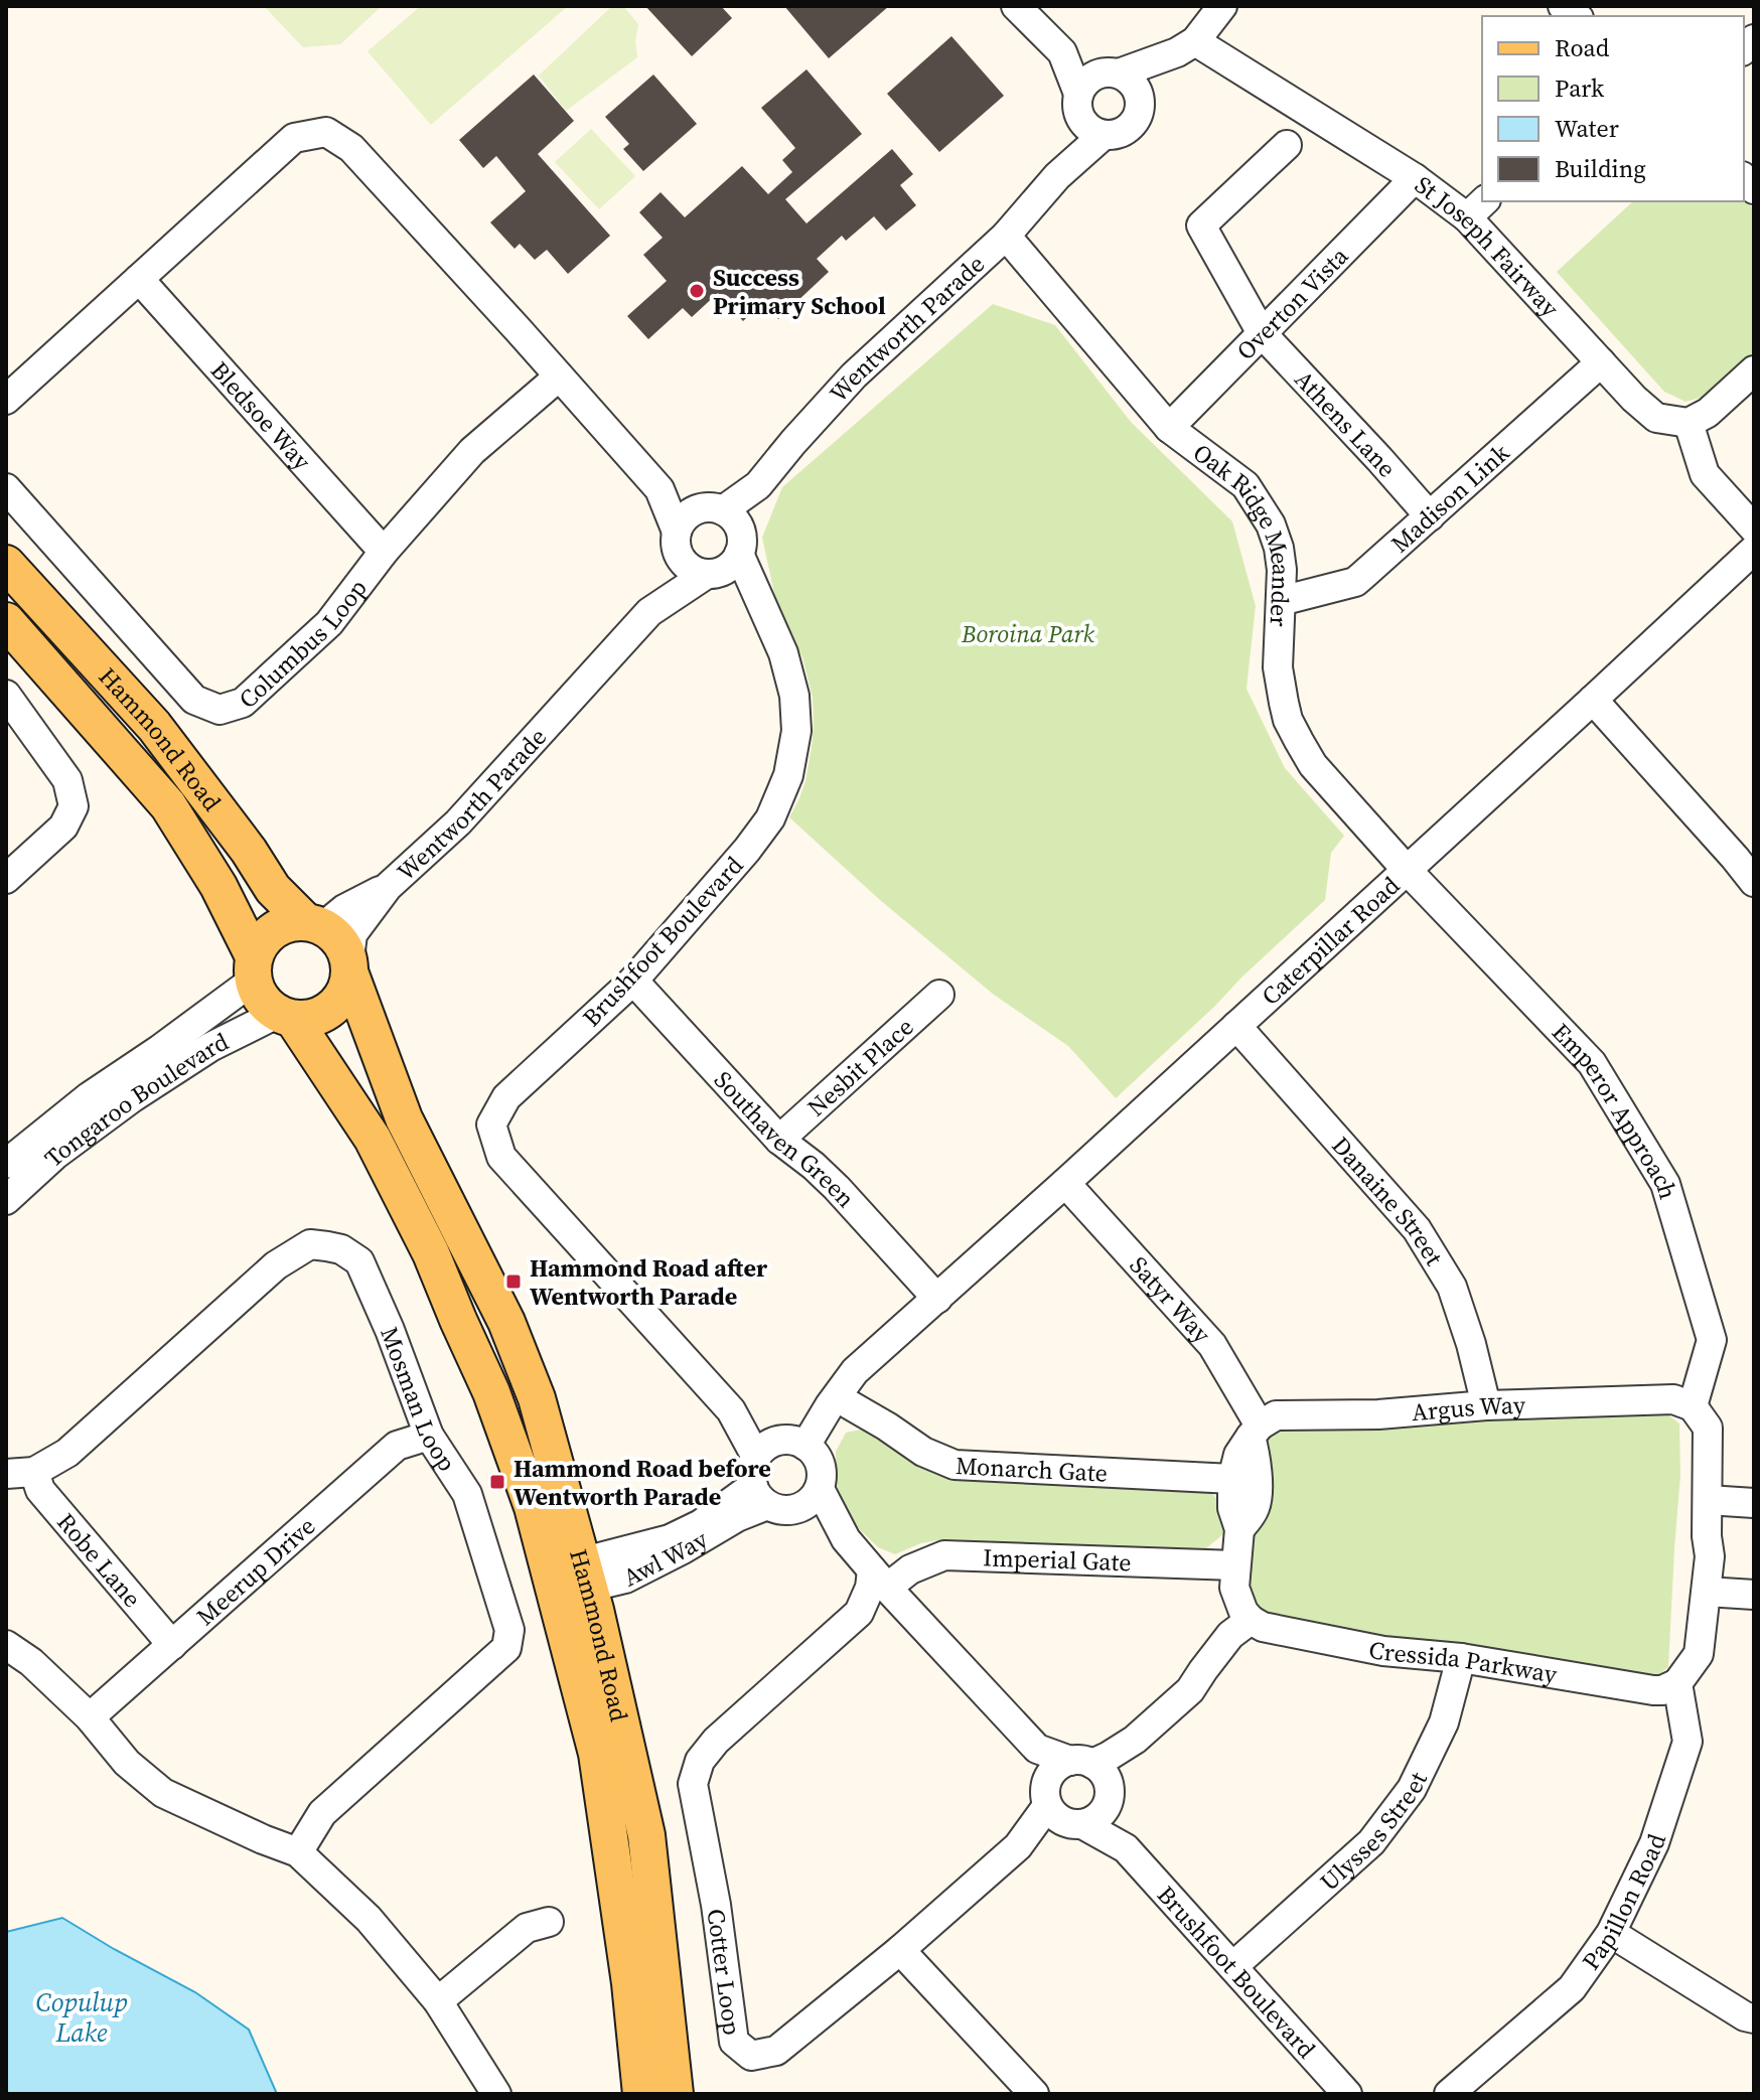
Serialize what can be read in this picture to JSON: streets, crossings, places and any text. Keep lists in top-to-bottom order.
{
  "streets": {
    "main road": ["Hammond Road"],
    "street": [
      "St Joseph Fairway",
      "Overton Vista",
      "Wentworth Parade",
      "Bledsoe Way",
      "Athens Lane",
      "Madison Link",
      "Oak Ridge Meander",
      "Columbus Loop",
      "Caterpillar Road",
      "Brushfoot Boulevard",
      "Nesbit Place",
      "Tongaroo Boulevard",
      "Emperor Approach",
      "Southaven Green",
      "Danaine Street",
      "Satyr Way",
      "Mosman Loop",
      "Argus Way",
      "Monarch Gate",
      "Awl Way",
      "Imperial Gate",
      "Robe Lane",
      "Meerup Drive",
      "Cressida Parkway",
      "Ulysses Street",
      "Papillon Road",
      "Cotter Loop"
    ]
  },
  "crossings": [
    ["St Joseph Fairway", "Overton Vista"],
    ["St Joseph Fairway", "Madison Link"],
    ["Overton Vista", "Athens Lane"],
    ["Overton Vista", "Oak Ridge Meander"],
    ["Wentworth Parade", "Oak Ridge Meander"],
    ["Wentworth Parade", "Hammond Road"],
    ["Wentworth Parade", "Brushfoot Boulevard"],
    ["Wentworth Parade", "Tongaroo Boulevard"],
    ["Bledsoe Way", "Columbus Loop"],
    ["Athens Lane", "Madison Link"],
    ["Madison Link", "Oak Ridge Meander"],
    ["Oak Ridge Meander", "Caterpillar Road"],
    ["Oak Ridge Meander", "Emperor Approach"],
    ["Hammond Road", "Tongaroo Boulevard"],
    ["Hammond Road", "Awl Way"],
    ["Caterpillar Road", "Brushfoot Boulevard"],
    ["Caterpillar Road", "Emperor Approach"],
    ["Caterpillar Road", "Southaven Green"],
    ["Caterpillar Road", "Danaine Street"],
    ["Caterpillar Road", "Satyr Way"],
    ["Caterpillar Road", "Monarch Gate"],
    ["Caterpillar Road", "Awl Way"],
    ["Brushfoot Boulevard", "Southaven Green"],
    ["Brushfoot Boulevard", "Awl Way"],
    ["Brushfoot Boulevard", "Imperial Gate"],
    ["Brushfoot Boulevard", "Ulysses Street"],
    ["Brushfoot Boulevard", "Cotter Loop"],
    ["Nesbit Place", "Southaven Green"],
    ["Emperor Approach", "Argus Way"],
    ["Emperor Approach", "Papillon Road"],
    ["Danaine Street", "Argus Way"],
    ["Satyr Way", "Argus Way"],
    ["Mosman Loop", "Robe Lane"],
    ["Mosman Loop", "Meerup Drive"],
    ["Argus Way", "Papillon Road"],
    ["Imperial Gate", "Cotter Loop"],
    ["Robe Lane", "Meerup Drive"],
    ["Cressida Parkway", "Ulysses Street"],
    ["Cressida Parkway", "Papillon Road"]
  ],
  "water": ["Copulup Lake"],
  "parks": ["Boroina Park"],
  "places": {
    "other": ["Success Primary School"],
    "transit": ["Hammond Road after Wentworth Parade", "Hammond Road before Wentworth Parade"]
  },
  "legend": [
    "Road",
    "Park",
    "Water",
    "Building"
  ]
}
